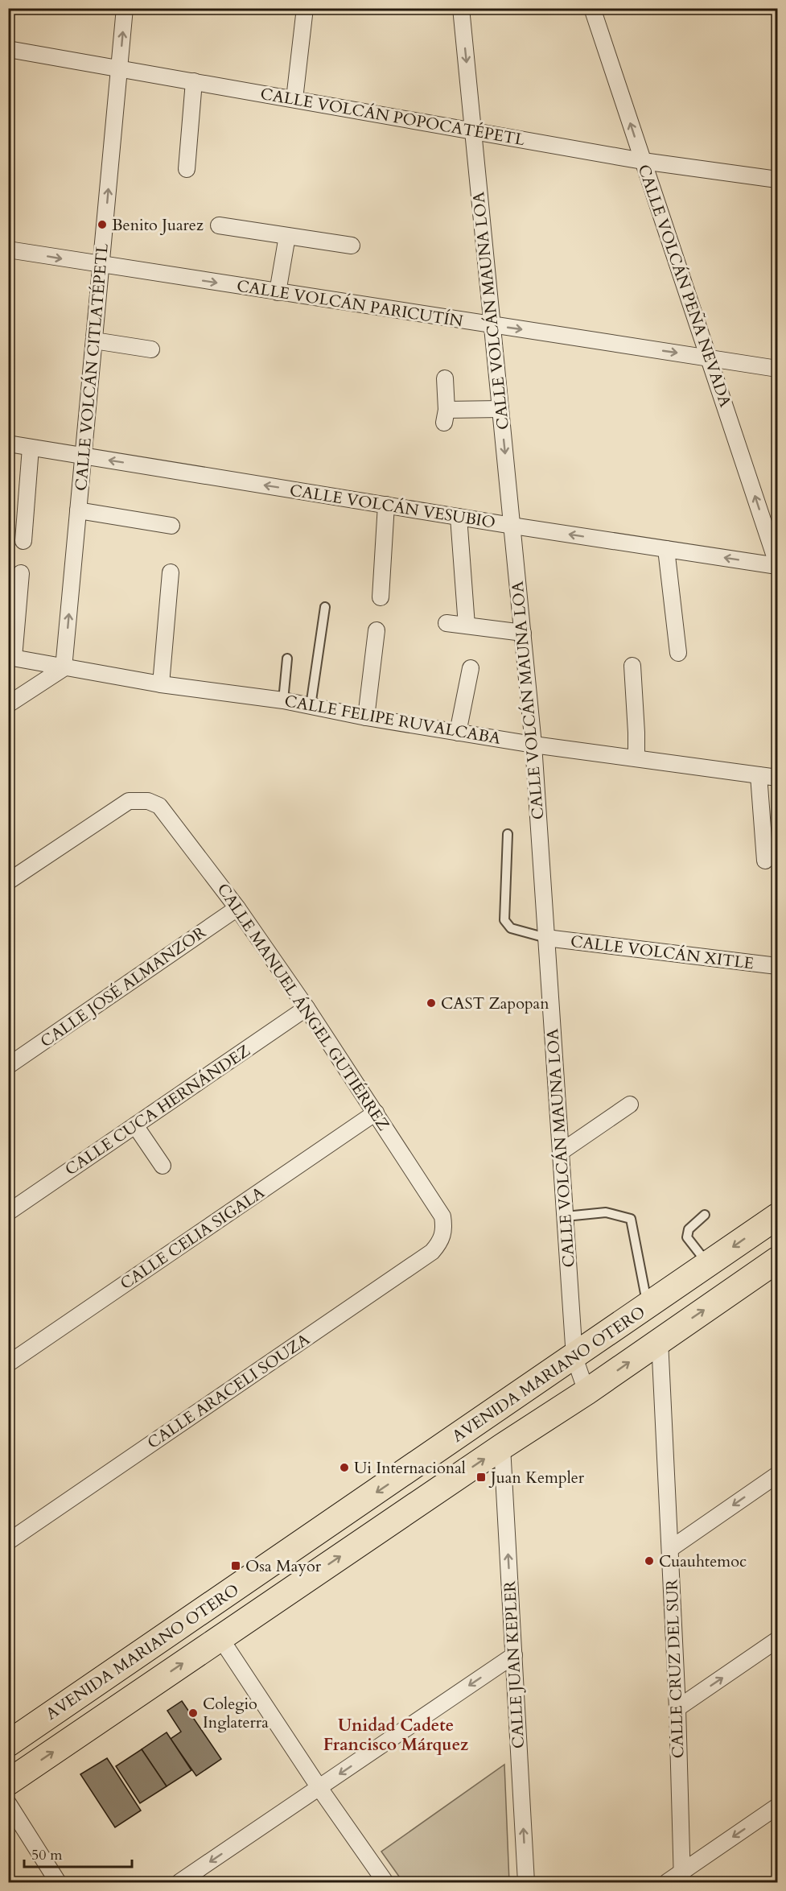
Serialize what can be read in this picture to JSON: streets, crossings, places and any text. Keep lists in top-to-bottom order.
{
  "streets": {
    "main road": ["AVENIDA MARIANO OTERO"],
    "street": [
      "CALLE VOLCÁN POPOCATÉPETL",
      "CALLE VOLCÁN PEÑA NEVADA",
      "CALLE VOLCÁN PARICUTÍN",
      "CALLE VOLCÁN MAUNA LOA",
      "CALLE VOLCÁN CITLATÉPETL",
      "CALLE VOLCÁN VESUBIO",
      "CALLE FELIPE RUVALCABA",
      "CALLE VOLCÁN XITLE",
      "CALLE JOSÉ ALMANZOR",
      "CALLE MANUEL ÁNGEL GUTIÉRREZ",
      "CALLE CUCA HERNÁNDEZ",
      "CALLE CELIA SIGALA",
      "CALLE ARACELI SOUZA",
      "CALLE JUAN KEPLER",
      "CALLE CRUZ DEL SUR"
    ]
  },
  "crossings": [
    ["CALLE VOLCÁN POPOCATÉPETL", "CALLE VOLCÁN PEÑA NEVADA"],
    ["CALLE VOLCÁN POPOCATÉPETL", "CALLE VOLCÁN MAUNA LOA"],
    ["CALLE VOLCÁN POPOCATÉPETL", "CALLE VOLCÁN CITLATÉPETL"],
    ["CALLE VOLCÁN PEÑA NEVADA", "CALLE VOLCÁN PARICUTÍN"],
    ["CALLE VOLCÁN PEÑA NEVADA", "CALLE VOLCÁN VESUBIO"],
    ["CALLE VOLCÁN PARICUTÍN", "CALLE VOLCÁN MAUNA LOA"],
    ["CALLE VOLCÁN PARICUTÍN", "CALLE VOLCÁN CITLATÉPETL"],
    ["CALLE VOLCÁN MAUNA LOA", "CALLE VOLCÁN VESUBIO"],
    ["CALLE VOLCÁN MAUNA LOA", "CALLE FELIPE RUVALCABA"],
    ["CALLE VOLCÁN MAUNA LOA", "CALLE VOLCÁN XITLE"],
    ["CALLE VOLCÁN MAUNA LOA", "AVENIDA MARIANO OTERO"],
    ["CALLE VOLCÁN CITLATÉPETL", "CALLE VOLCÁN VESUBIO"],
    ["CALLE VOLCÁN CITLATÉPETL", "CALLE FELIPE RUVALCABA"],
    ["CALLE JOSÉ ALMANZOR", "CALLE MANUEL ÁNGEL GUTIÉRREZ"],
    ["CALLE MANUEL ÁNGEL GUTIÉRREZ", "CALLE CUCA HERNÁNDEZ"],
    ["CALLE MANUEL ÁNGEL GUTIÉRREZ", "CALLE CELIA SIGALA"],
    ["CALLE MANUEL ÁNGEL GUTIÉRREZ", "CALLE ARACELI SOUZA"],
    ["AVENIDA MARIANO OTERO", "CALLE JUAN KEPLER"],
    ["AVENIDA MARIANO OTERO", "CALLE CRUZ DEL SUR"]
  ],
  "one_way": [
    "CALLE VOLCÁN PEÑA NEVADA",
    "CALLE VOLCÁN PARICUTÍN",
    "CALLE VOLCÁN VESUBIO",
    "CALLE JUAN KEPLER"
  ],
  "districts": ["Unidad Cadete Francisco Márquez"],
  "places": {
    "other": [
      "Benito Juarez",
      "CAST Zapopan",
      "Ui Internacional",
      "Cuauhtemoc",
      "Colegio Inglaterra"
    ],
    "transit": ["Juan Kempler", "Osa Mayor"]
  },
  "scale_bar": "50 m"
}
